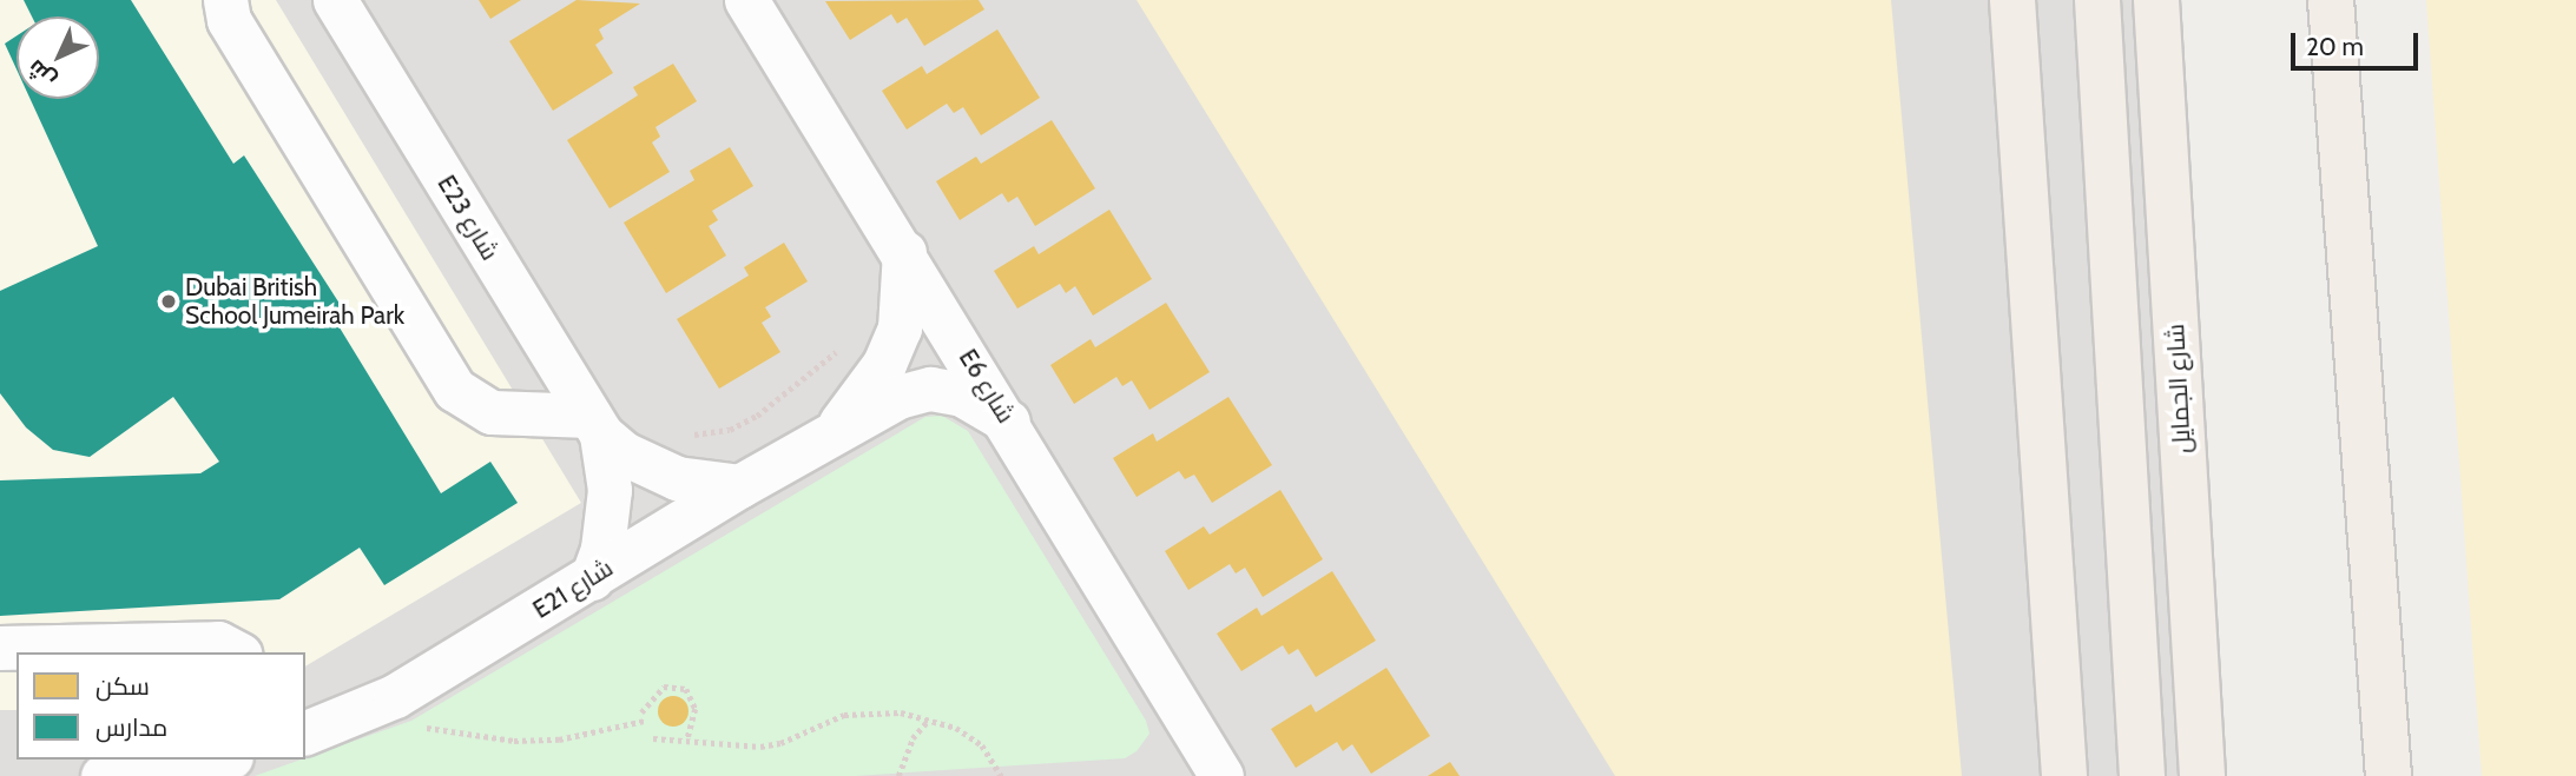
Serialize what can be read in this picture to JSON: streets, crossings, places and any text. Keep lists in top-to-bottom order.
{
  "streets": {
    "main road": ["شارع الجمايل"],
    "street": ["E23 شارع", "E6 شارع", "E21 شارع"]
  },
  "crossings": [
    ["E23 شارع", "E21 شارع"],
    ["E6 شارع", "E21 شارع"]
  ],
  "places": ["Dubai British School Jumeirah Park"],
  "legend": ["سكن", "مدارس"],
  "scale_bar": "20 m",
  "north": "bottom left"
}
